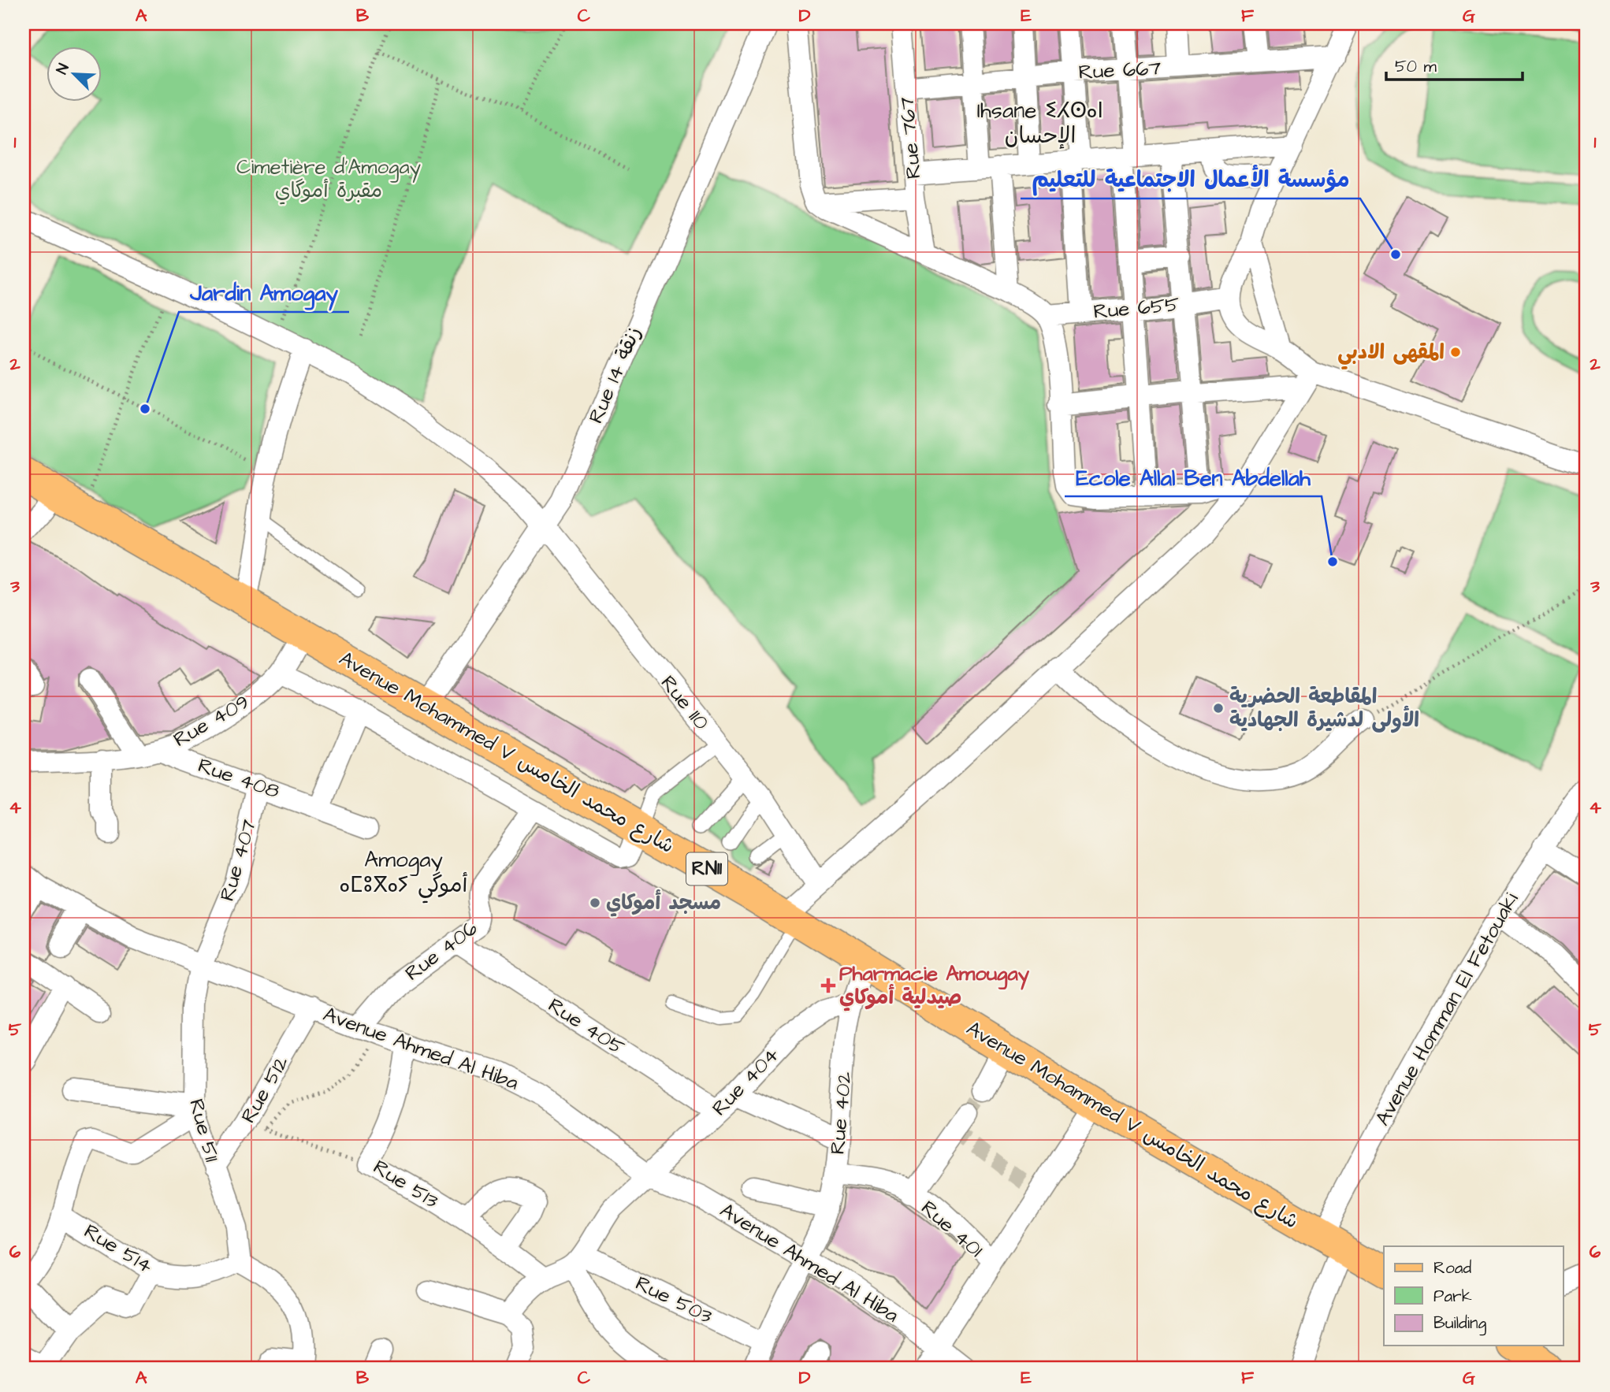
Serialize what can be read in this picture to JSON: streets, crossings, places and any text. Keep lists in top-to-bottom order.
{
  "streets": {
    "main road": ["Avenue Mohammed V شارع محمد الخامس", "RN11"],
    "street": [
      "Rue 667",
      "Rue 767",
      "Rue 655",
      "Rue 14 زنقة",
      "Rue 110",
      "Rue 409",
      "Rue 408",
      "Rue 407",
      "Rue 406",
      "Avenue Homman El Fetouaki",
      "Rue 405",
      "Avenue Ahmed Al Hiba",
      "Rue 404",
      "Rue 512",
      "Rue 402",
      "Rue 511",
      "Rue 513",
      "Rue 401",
      "Rue 514",
      "Rue 503"
    ]
  },
  "crossings": [
    ["Rue 667", "Rue 767"],
    ["Rue 14 زنقة", "Rue 110"],
    ["Rue 14 زنقة", "Avenue Mohammed V شارع محمد الخامس"],
    ["Rue 409", "Avenue Mohammed V شارع محمد الخامس"],
    ["Rue 409", "Rue 408"],
    ["Avenue Mohammed V شارع محمد الخامس", "Avenue Homman El Fetouaki"],
    ["Avenue Mohammed V شارع محمد الخامس", "Rue 402"],
    ["Rue 408", "Rue 407"],
    ["Rue 407", "Avenue Ahmed Al Hiba"],
    ["Rue 407", "Rue 511"],
    ["Rue 406", "Rue 405"],
    ["Rue 406", "Avenue Ahmed Al Hiba"],
    ["Rue 405", "Rue 404"],
    ["Avenue Ahmed Al Hiba", "Rue 404"],
    ["Avenue Ahmed Al Hiba", "Rue 512"],
    ["Avenue Ahmed Al Hiba", "Rue 402"],
    ["Avenue Ahmed Al Hiba", "Rue 511"],
    ["Avenue Ahmed Al Hiba", "Rue 513"],
    ["Rue 404", "Rue 402"],
    ["Rue 404", "Rue 503"],
    ["Rue 512", "Rue 511"],
    ["Rue 402", "Rue 401"],
    ["Rue 402", "Rue 503"],
    ["Rue 511", "Rue 514"]
  ],
  "districts": ["Ihsane ⵉⵃⵙⴰⵏ الإحسان", "Amogay ⴰⵎⵓⴳⴰⵢ أموگي"],
  "parks": ["Cimetière d'Amogay مقبرة أموگاي"],
  "places": {
    "other": [
      "مؤسسة الأعمال الاجتماعية للتعليم",
      "المقهى الادبي",
      "Jardin Amogay",
      "Ecole Allal Ben Abdellah",
      "المقاطعة الحضرية الأولى لدشيرة الجهادية",
      "مسجد أموكاي"
    ],
    "health": ["Pharmacie Amougay صيدلية أموكاي"]
  },
  "legend": ["Road", "Park", "Building"],
  "scale_bar": "50 m",
  "north": "top left",
  "grid": {
    "columns": [
      "A",
      "B",
      "C",
      "D",
      "E",
      "F",
      "G"
    ],
    "rows": [
      "1",
      "2",
      "3",
      "4",
      "5",
      "6"
    ]
  }
}
